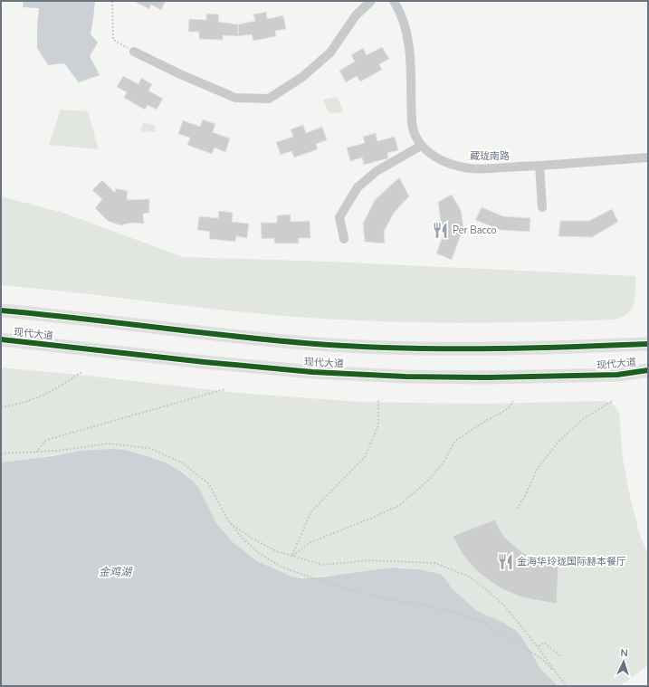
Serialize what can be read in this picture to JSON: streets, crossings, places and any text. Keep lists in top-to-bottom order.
{
  "streets": {
    "main road": ["现代大道"],
    "street": ["藏珑南路"]
  },
  "water": ["金鸡湖"],
  "places": {
    "restaurant": ["Per Bacco", "金海华玲珑国际赫本餐厅"]
  },
  "north": "top"
}
